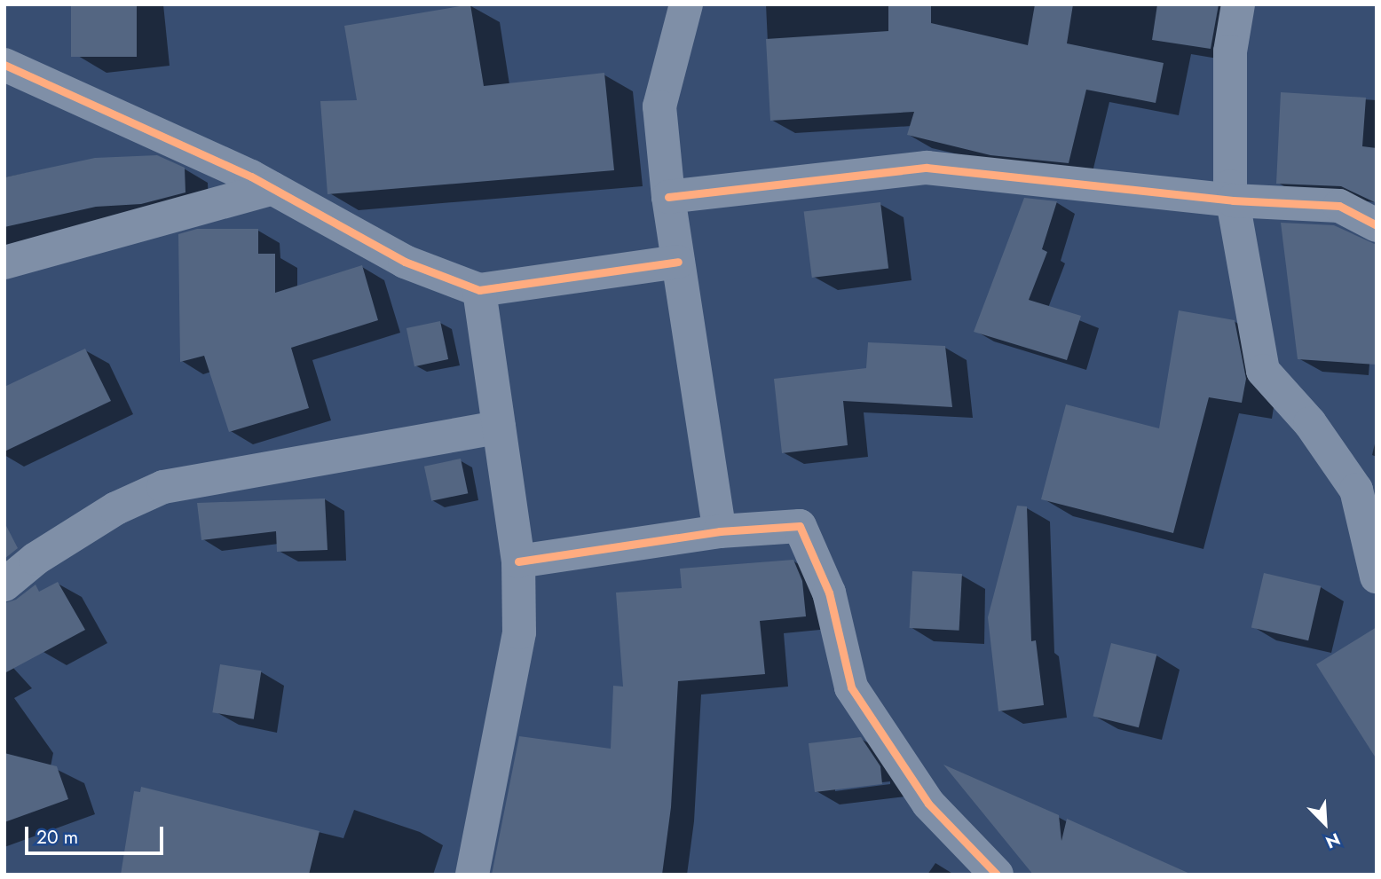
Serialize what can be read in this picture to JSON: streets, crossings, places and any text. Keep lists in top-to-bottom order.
{
  "scale_bar": "20 m",
  "north": "bottom right"
}
